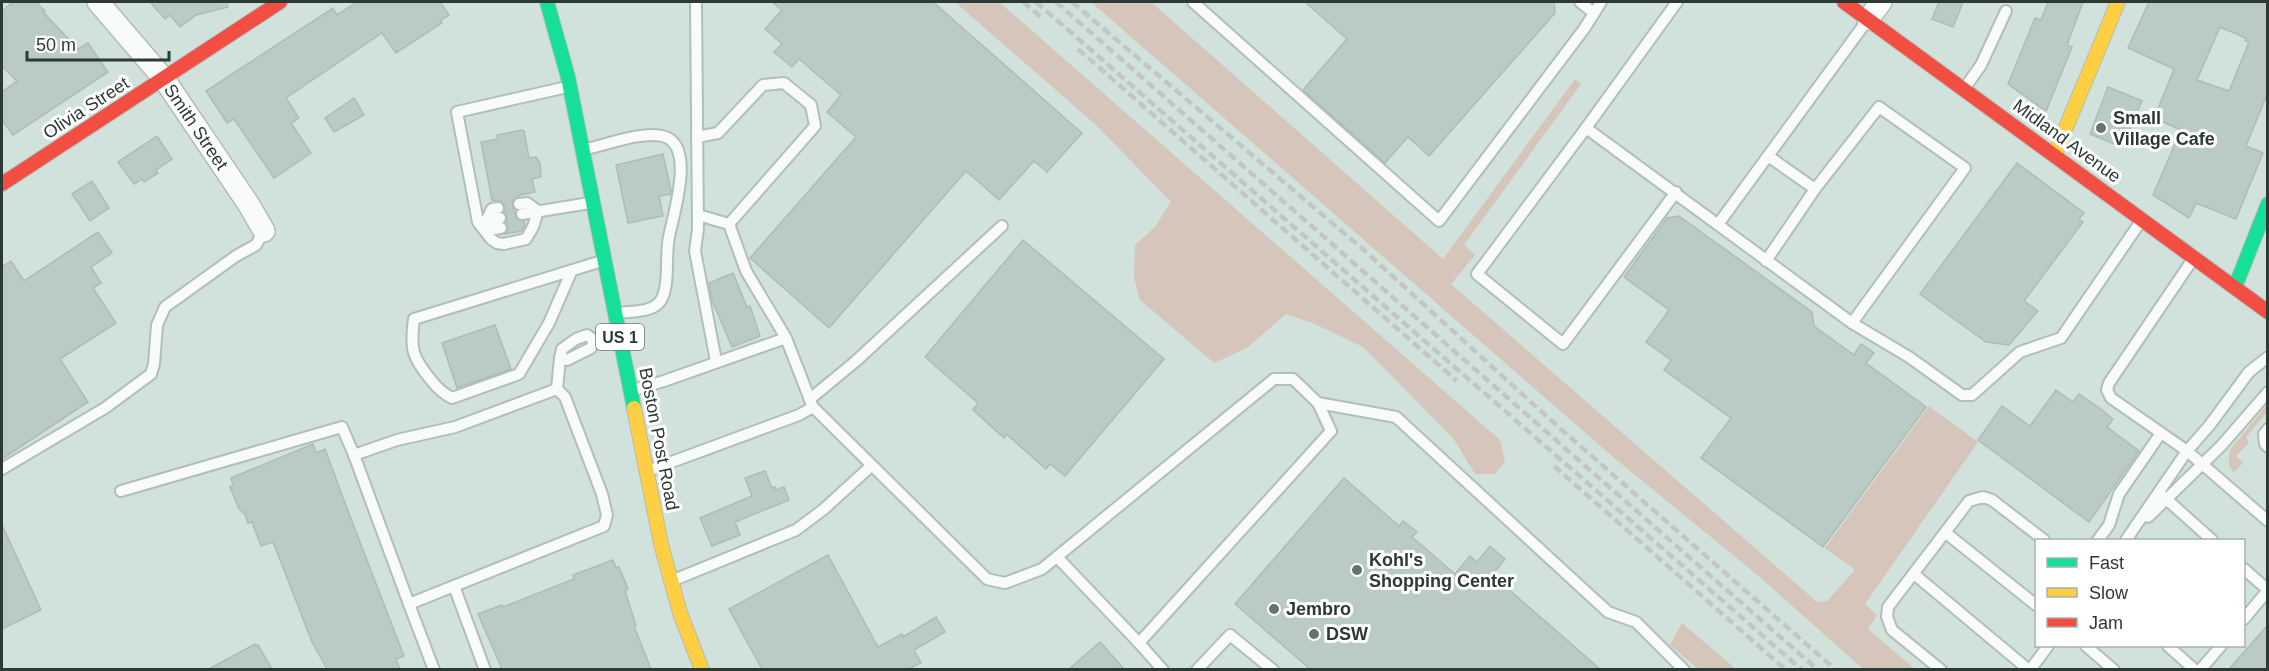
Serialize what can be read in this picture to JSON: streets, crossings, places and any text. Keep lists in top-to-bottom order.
{
  "streets": {
    "street": [
      "Olivia Street",
      "Smith Street",
      "Midland Avenue",
      "US 1",
      "Boston Post Road"
    ]
  },
  "crossings": [
    ["Olivia Street", "Smith Street"]
  ],
  "places": [
    "Small Village Cafe",
    "Kohl's Shopping Center",
    "Jembro",
    "DSW"
  ],
  "legend": ["Fast", "Slow", "Jam"],
  "scale_bar": "50 m"
}
